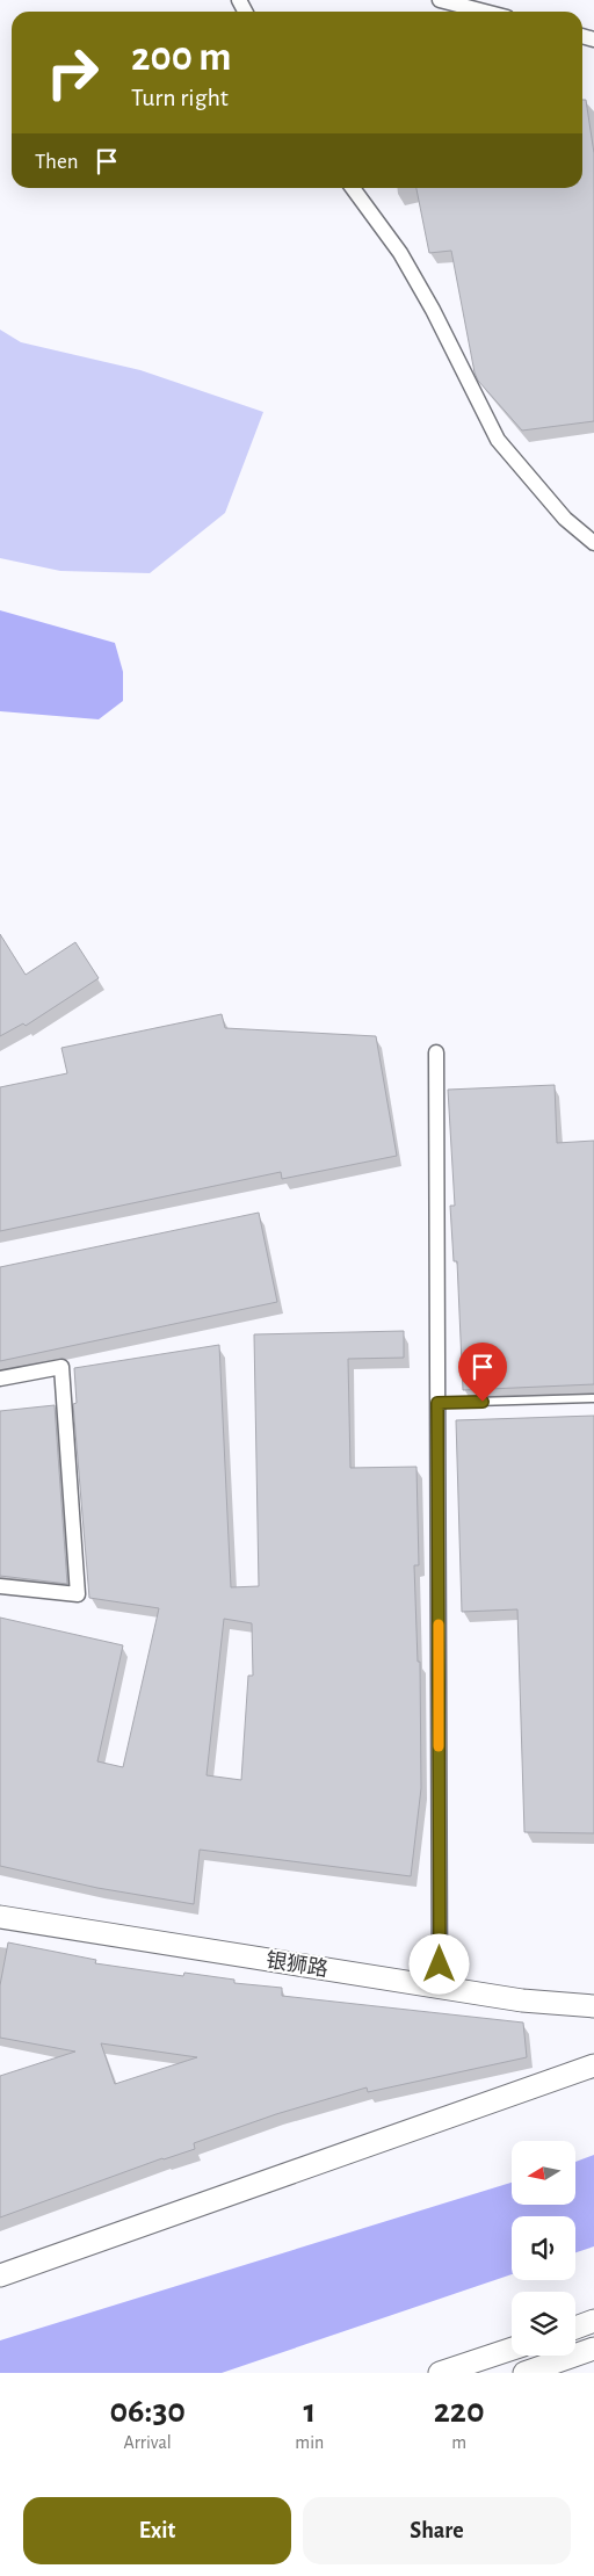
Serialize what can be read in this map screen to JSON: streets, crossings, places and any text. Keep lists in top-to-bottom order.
{
  "streets": {
    "main road": ["银狮路"]
  },
  "north": "left",
  "page": {
    "turn": ["200 m", "Turn right"],
    "then": "Then",
    "eta": [
      "06:30",
      "Arrival",
      "1",
      "min",
      "220",
      "m"
    ],
    "buttons": ["Exit", "Share"]
  }
}
